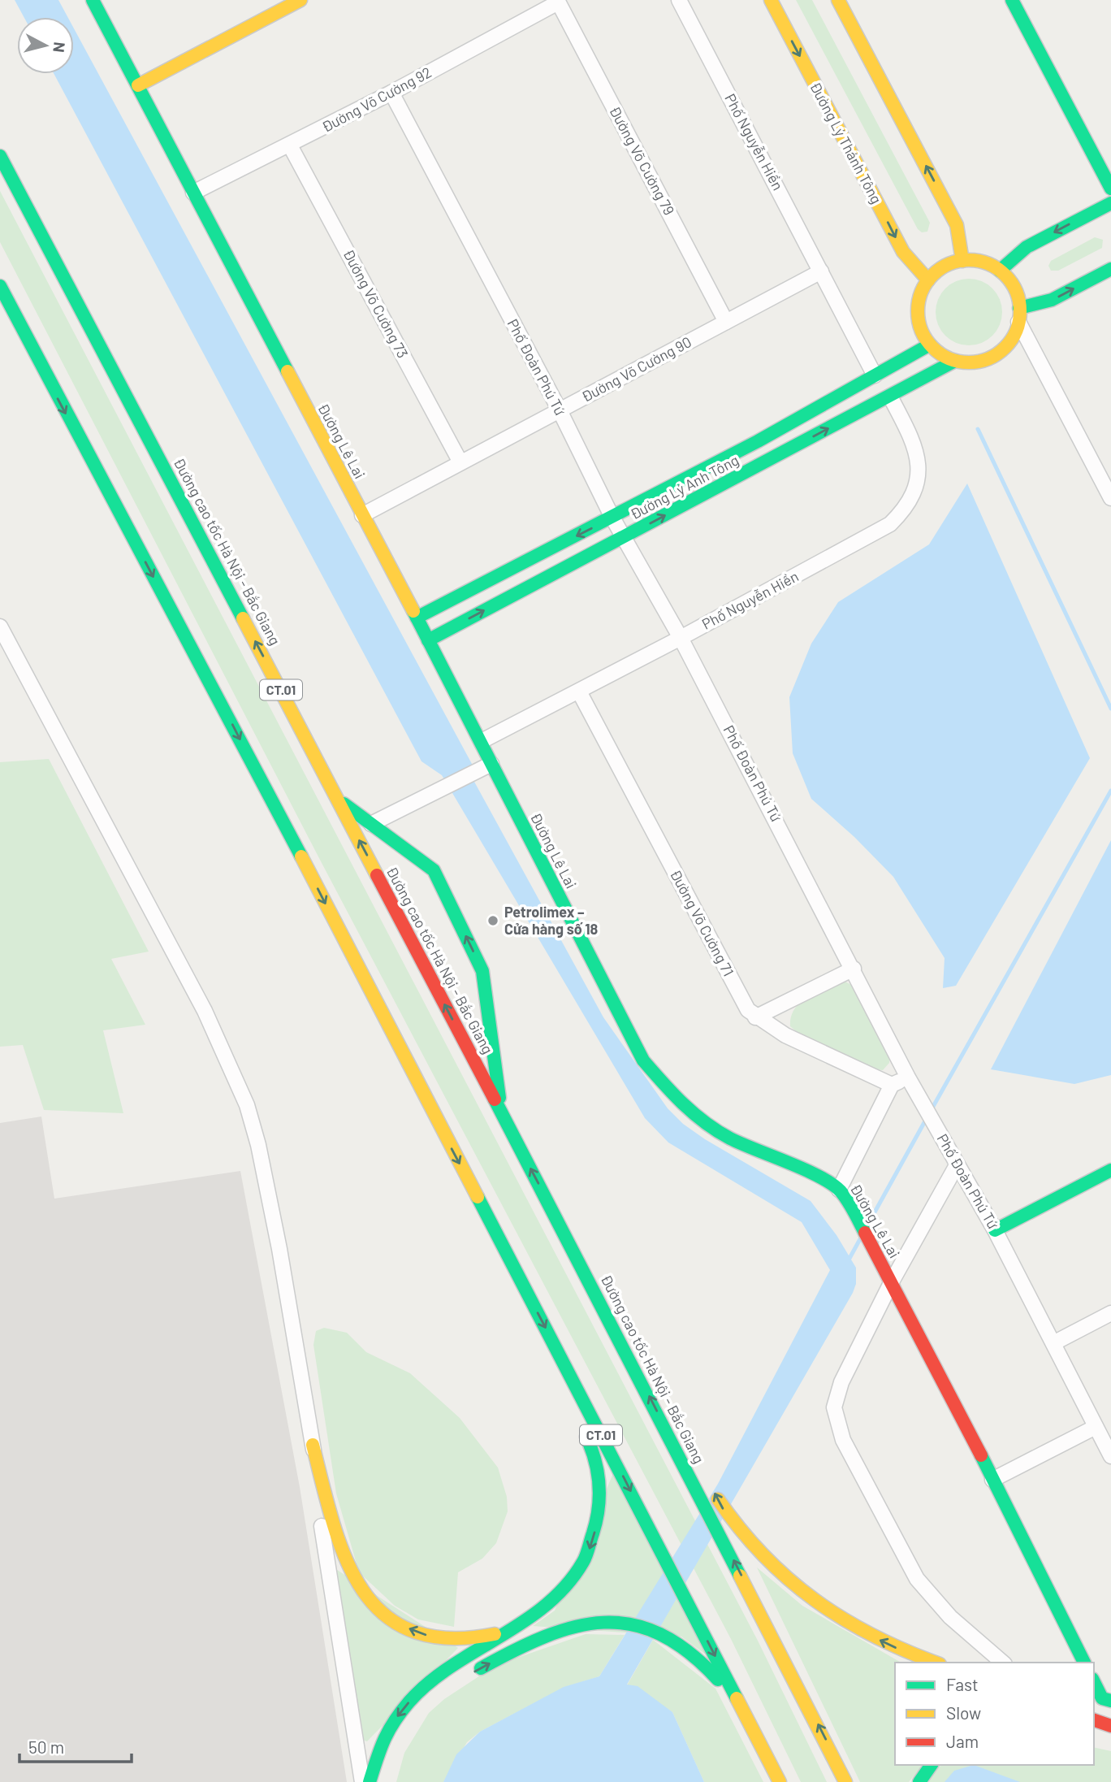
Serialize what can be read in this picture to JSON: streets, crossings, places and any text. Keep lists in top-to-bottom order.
{
  "streets": {
    "main road": [
      "Đường Lý Thánh Tông",
      "Đường Lê Lai",
      "Đường Lý Anh Tông",
      "Đường cao tốc Hà Nội - Bắc Giang",
      "CT.01"
    ],
    "street": [
      "Đường Võ Cường 92",
      "Phố Nguyễn Hiền",
      "Đường Võ Cường 79",
      "Đường Võ Cường 73",
      "Phố Đoàn Phú Tứ",
      "Đường Võ Cường 90",
      "Đường Võ Cường 71"
    ]
  },
  "crossings": [
    ["Đường Võ Cường 92", "Đường Võ Cường 79"],
    ["Đường Võ Cường 92", "Đường Võ Cường 73"],
    ["Đường Võ Cường 92", "Phố Đoàn Phú Tứ"],
    ["Đường Võ Cường 92", "Đường Lê Lai"],
    ["Phố Nguyễn Hiền", "Phố Đoàn Phú Tứ"],
    ["Phố Nguyễn Hiền", "Đường Võ Cường 90"],
    ["Phố Nguyễn Hiền", "Đường Lê Lai"],
    ["Phố Nguyễn Hiền", "Đường Lý Anh Tông"],
    ["Phố Nguyễn Hiền", "Đường Võ Cường 71"],
    ["Đường Lý Thánh Tông", "Đường Lý Anh Tông"],
    ["Đường Võ Cường 79", "Đường Võ Cường 90"],
    ["Đường Võ Cường 73", "Đường Võ Cường 90"],
    ["Phố Đoàn Phú Tứ", "Đường Võ Cường 90"],
    ["Phố Đoàn Phú Tứ", "Đường Lý Anh Tông"],
    ["Đường Võ Cường 90", "Đường Lê Lai"],
    ["Đường Lê Lai", "Đường Lý Anh Tông"]
  ],
  "places": ["Petrolimex – Cửa hàng số 18"],
  "legend": ["Fast", "Slow", "Jam"],
  "scale_bar": "50 m",
  "north": "right"
}
